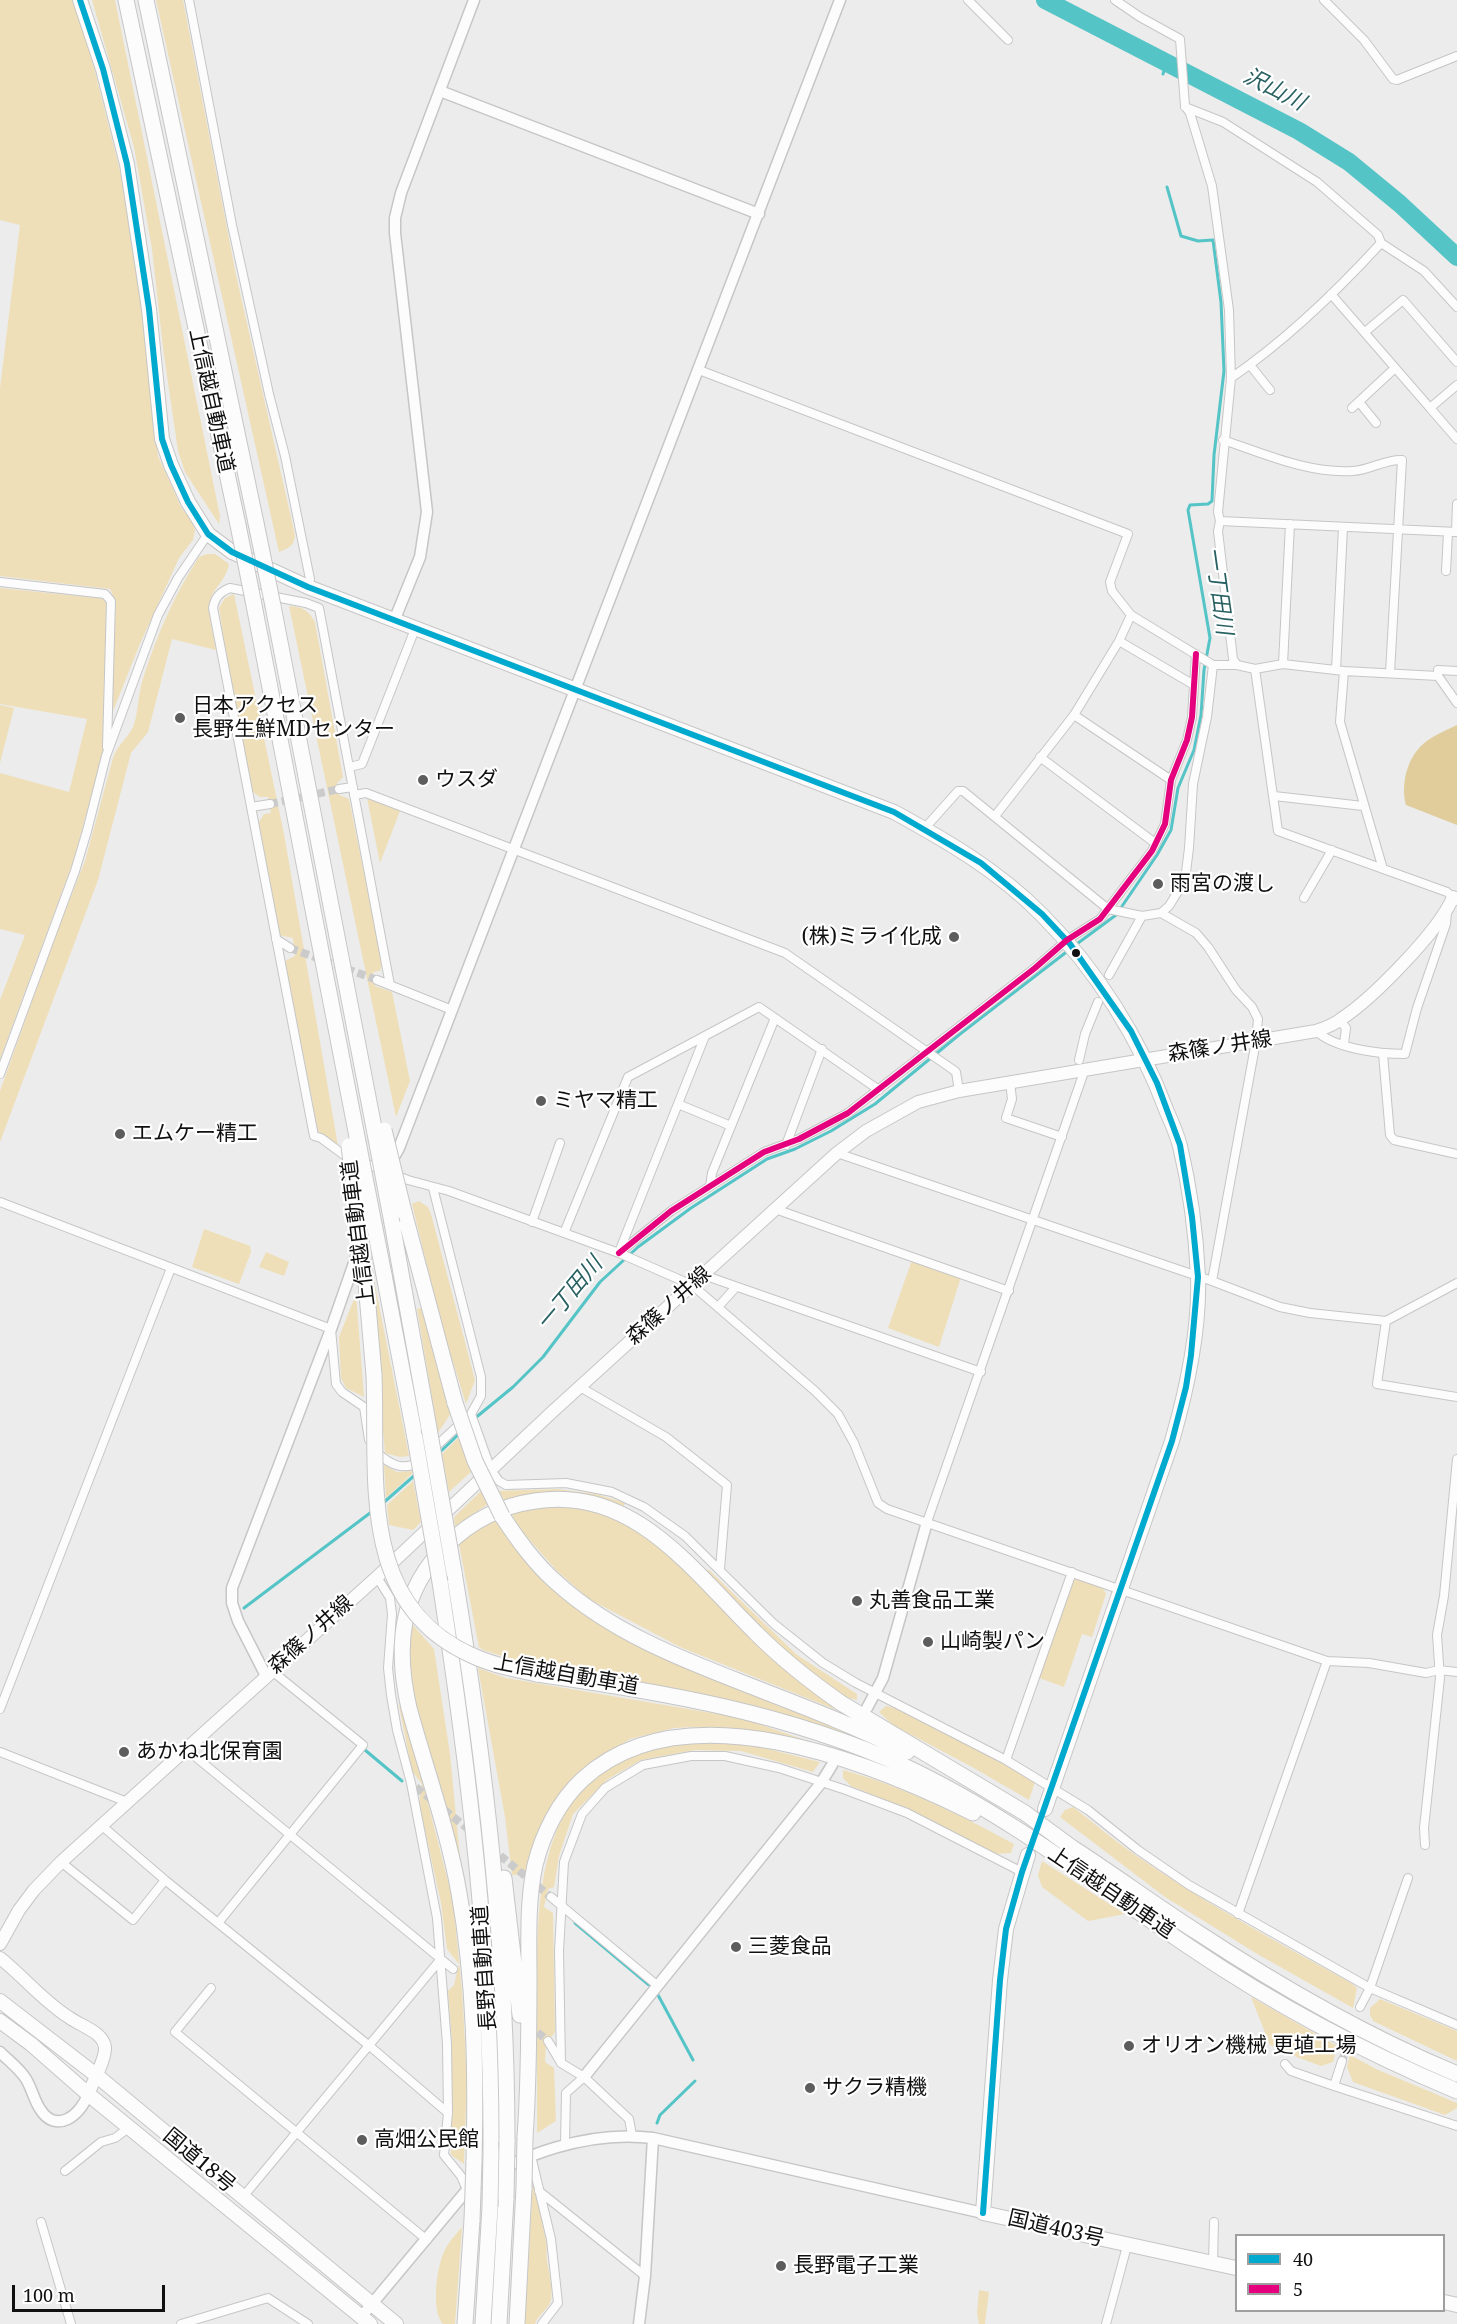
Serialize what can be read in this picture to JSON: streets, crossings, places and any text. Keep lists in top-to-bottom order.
{
  "streets": {
    "highway": [
      "上信越自動車道",
      "長野自動車道",
      "国道18号",
      "国道403号"
    ],
    "main road": ["森篠ノ井線"]
  },
  "crossings": [
    ["上信越自動車道", "長野自動車道"]
  ],
  "water": ["沢山川", "一丁田川"],
  "places": [
    "日本アクセス 長野生鮮MDセンター",
    "ウスダ",
    "雨宮の渡し",
    "(株)ミライ化成",
    "ミヤマ精工",
    "エムケー精工",
    "丸善食品工業",
    "山崎製パン",
    "あかね北保育園",
    "三菱食品",
    "オリオン機械 更埴工場",
    "サクラ精機",
    "高畑公民館",
    "長野電子工業"
  ],
  "lines": ["transit line 40", "transit line 5"],
  "legend": ["40", "5"],
  "scale_bar": "100 m"
}
